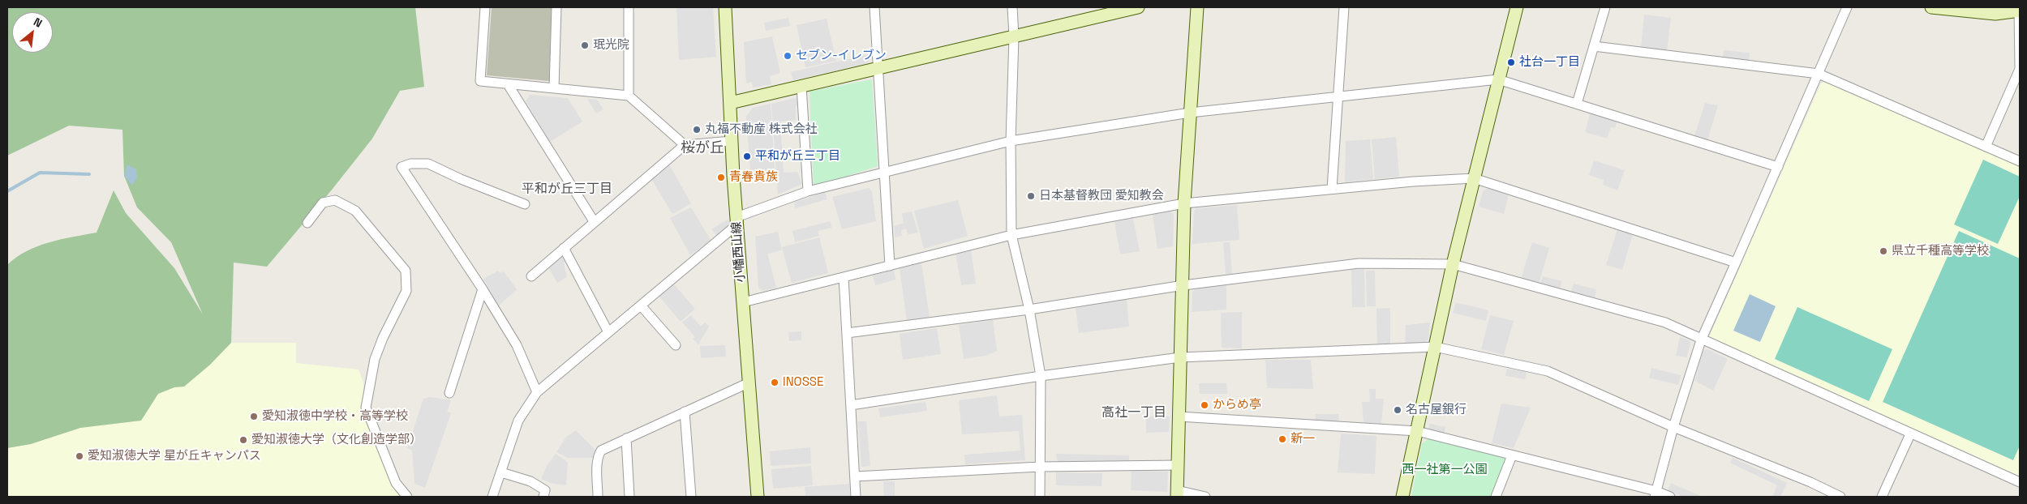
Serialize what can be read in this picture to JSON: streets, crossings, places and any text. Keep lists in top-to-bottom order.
{
  "streets": {
    "street": ["小幡西山線"]
  },
  "districts": ["桜が丘", "平和が丘三丁目", "高社一丁目"],
  "parks": ["西一社第一公園"],
  "places": [
    "珉光院",
    "セブン-イレブン",
    "社台一丁目",
    "丸福不動産 株式会社",
    "平和が丘三丁目",
    "青春貴族",
    "日本基督教団 愛知教会",
    "県立千種高等学校",
    "INOSSE",
    "からめ亭",
    "名古屋銀行",
    "愛知淑徳中学校・高等学校",
    "新一",
    "愛知淑徳大学（文化創造学部）",
    "愛知淑徳大学 星が丘キャンパス"
  ],
  "north": "top right"
}
